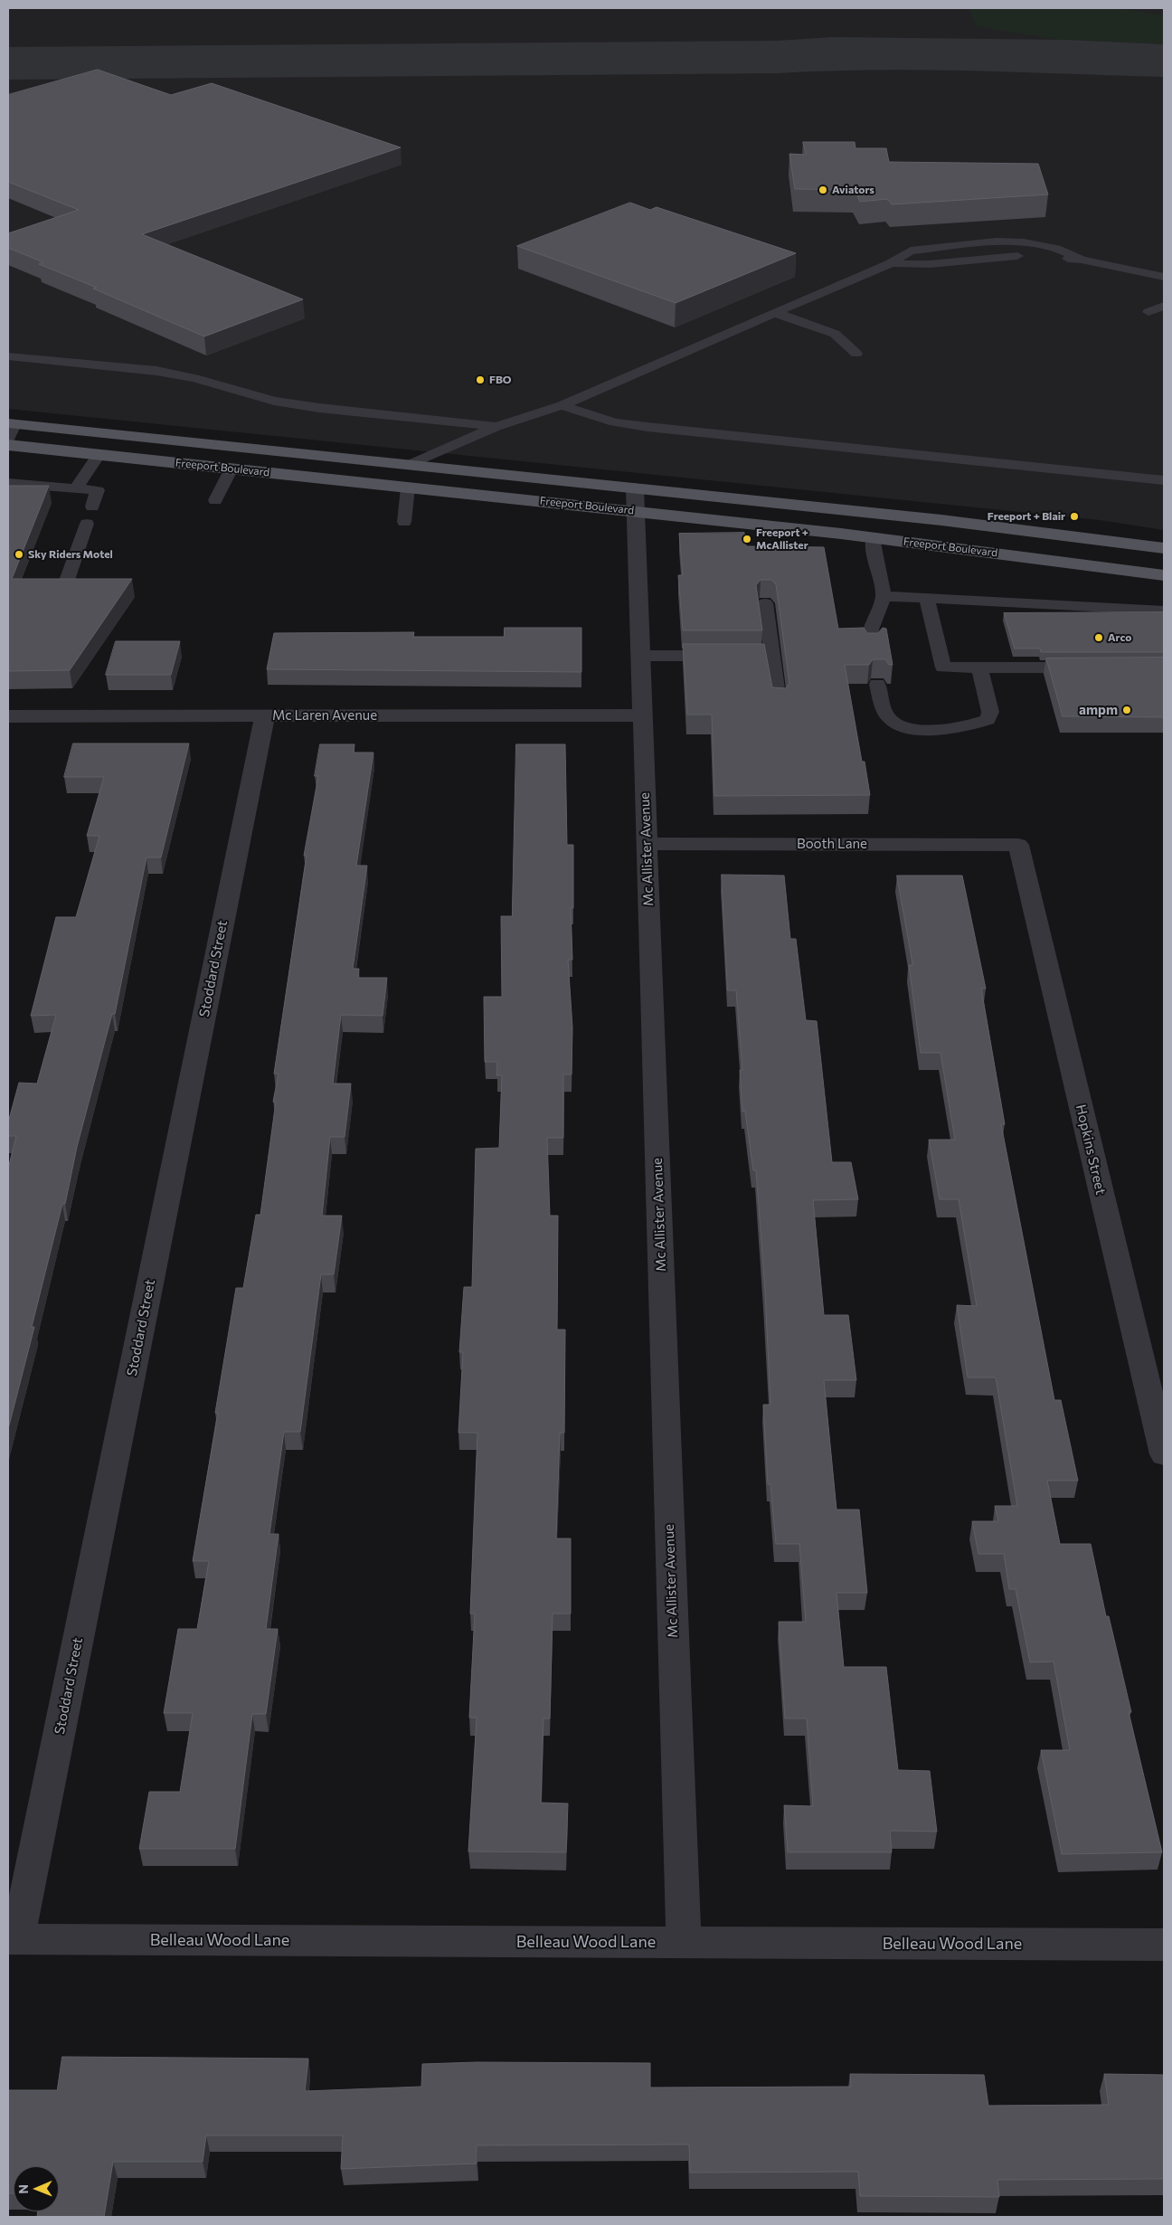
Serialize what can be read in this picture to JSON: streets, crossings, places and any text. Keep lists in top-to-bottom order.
{
  "streets": {
    "main road": ["Freeport Boulevard"],
    "street": [
      "Mc Laren Avenue",
      "Booth Lane",
      "Mc Allister Avenue",
      "Stoddard Street",
      "Hopkins Street",
      "Belleau Wood Lane"
    ]
  },
  "crossings": [
    ["Freeport Boulevard", "Mc Allister Avenue"],
    ["Mc Laren Avenue", "Mc Allister Avenue"],
    ["Mc Laren Avenue", "Stoddard Street"],
    ["Booth Lane", "Mc Allister Avenue"],
    ["Booth Lane", "Hopkins Street"],
    ["Mc Allister Avenue", "Belleau Wood Lane"],
    ["Stoddard Street", "Belleau Wood Lane"]
  ],
  "places": [
    "Aviators",
    "FBO",
    "Freeport + Blair",
    "Freeport + McAllister",
    "Sky Riders Motel",
    "Arco",
    "ampm"
  ],
  "north": "left"
}
